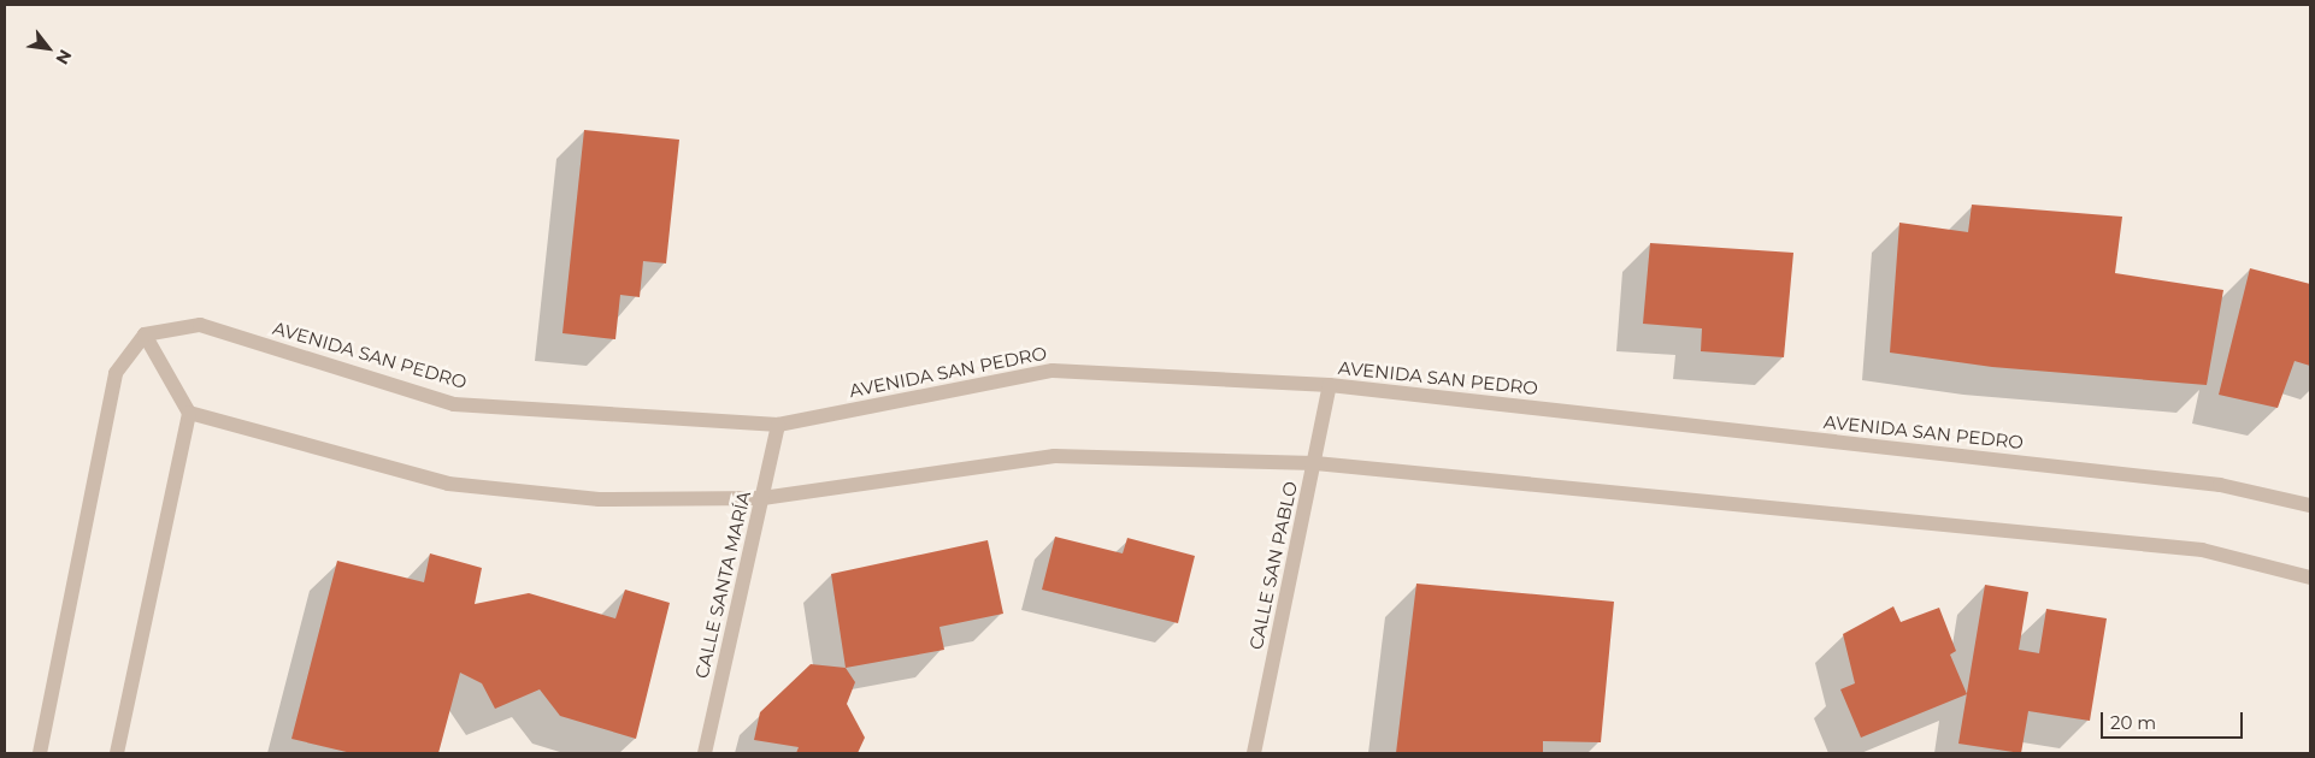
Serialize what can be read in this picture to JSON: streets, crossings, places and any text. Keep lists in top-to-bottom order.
{
  "streets": {
    "street": ["AVENIDA SAN PEDRO", "CALLE SAN PABLO", "CALLE SANTA MARÍA"]
  },
  "crossings": [
    ["AVENIDA SAN PEDRO", "CALLE SAN PABLO"],
    ["AVENIDA SAN PEDRO", "CALLE SANTA MARÍA"]
  ],
  "scale_bar": "20 m",
  "north": "bottom right"
}
